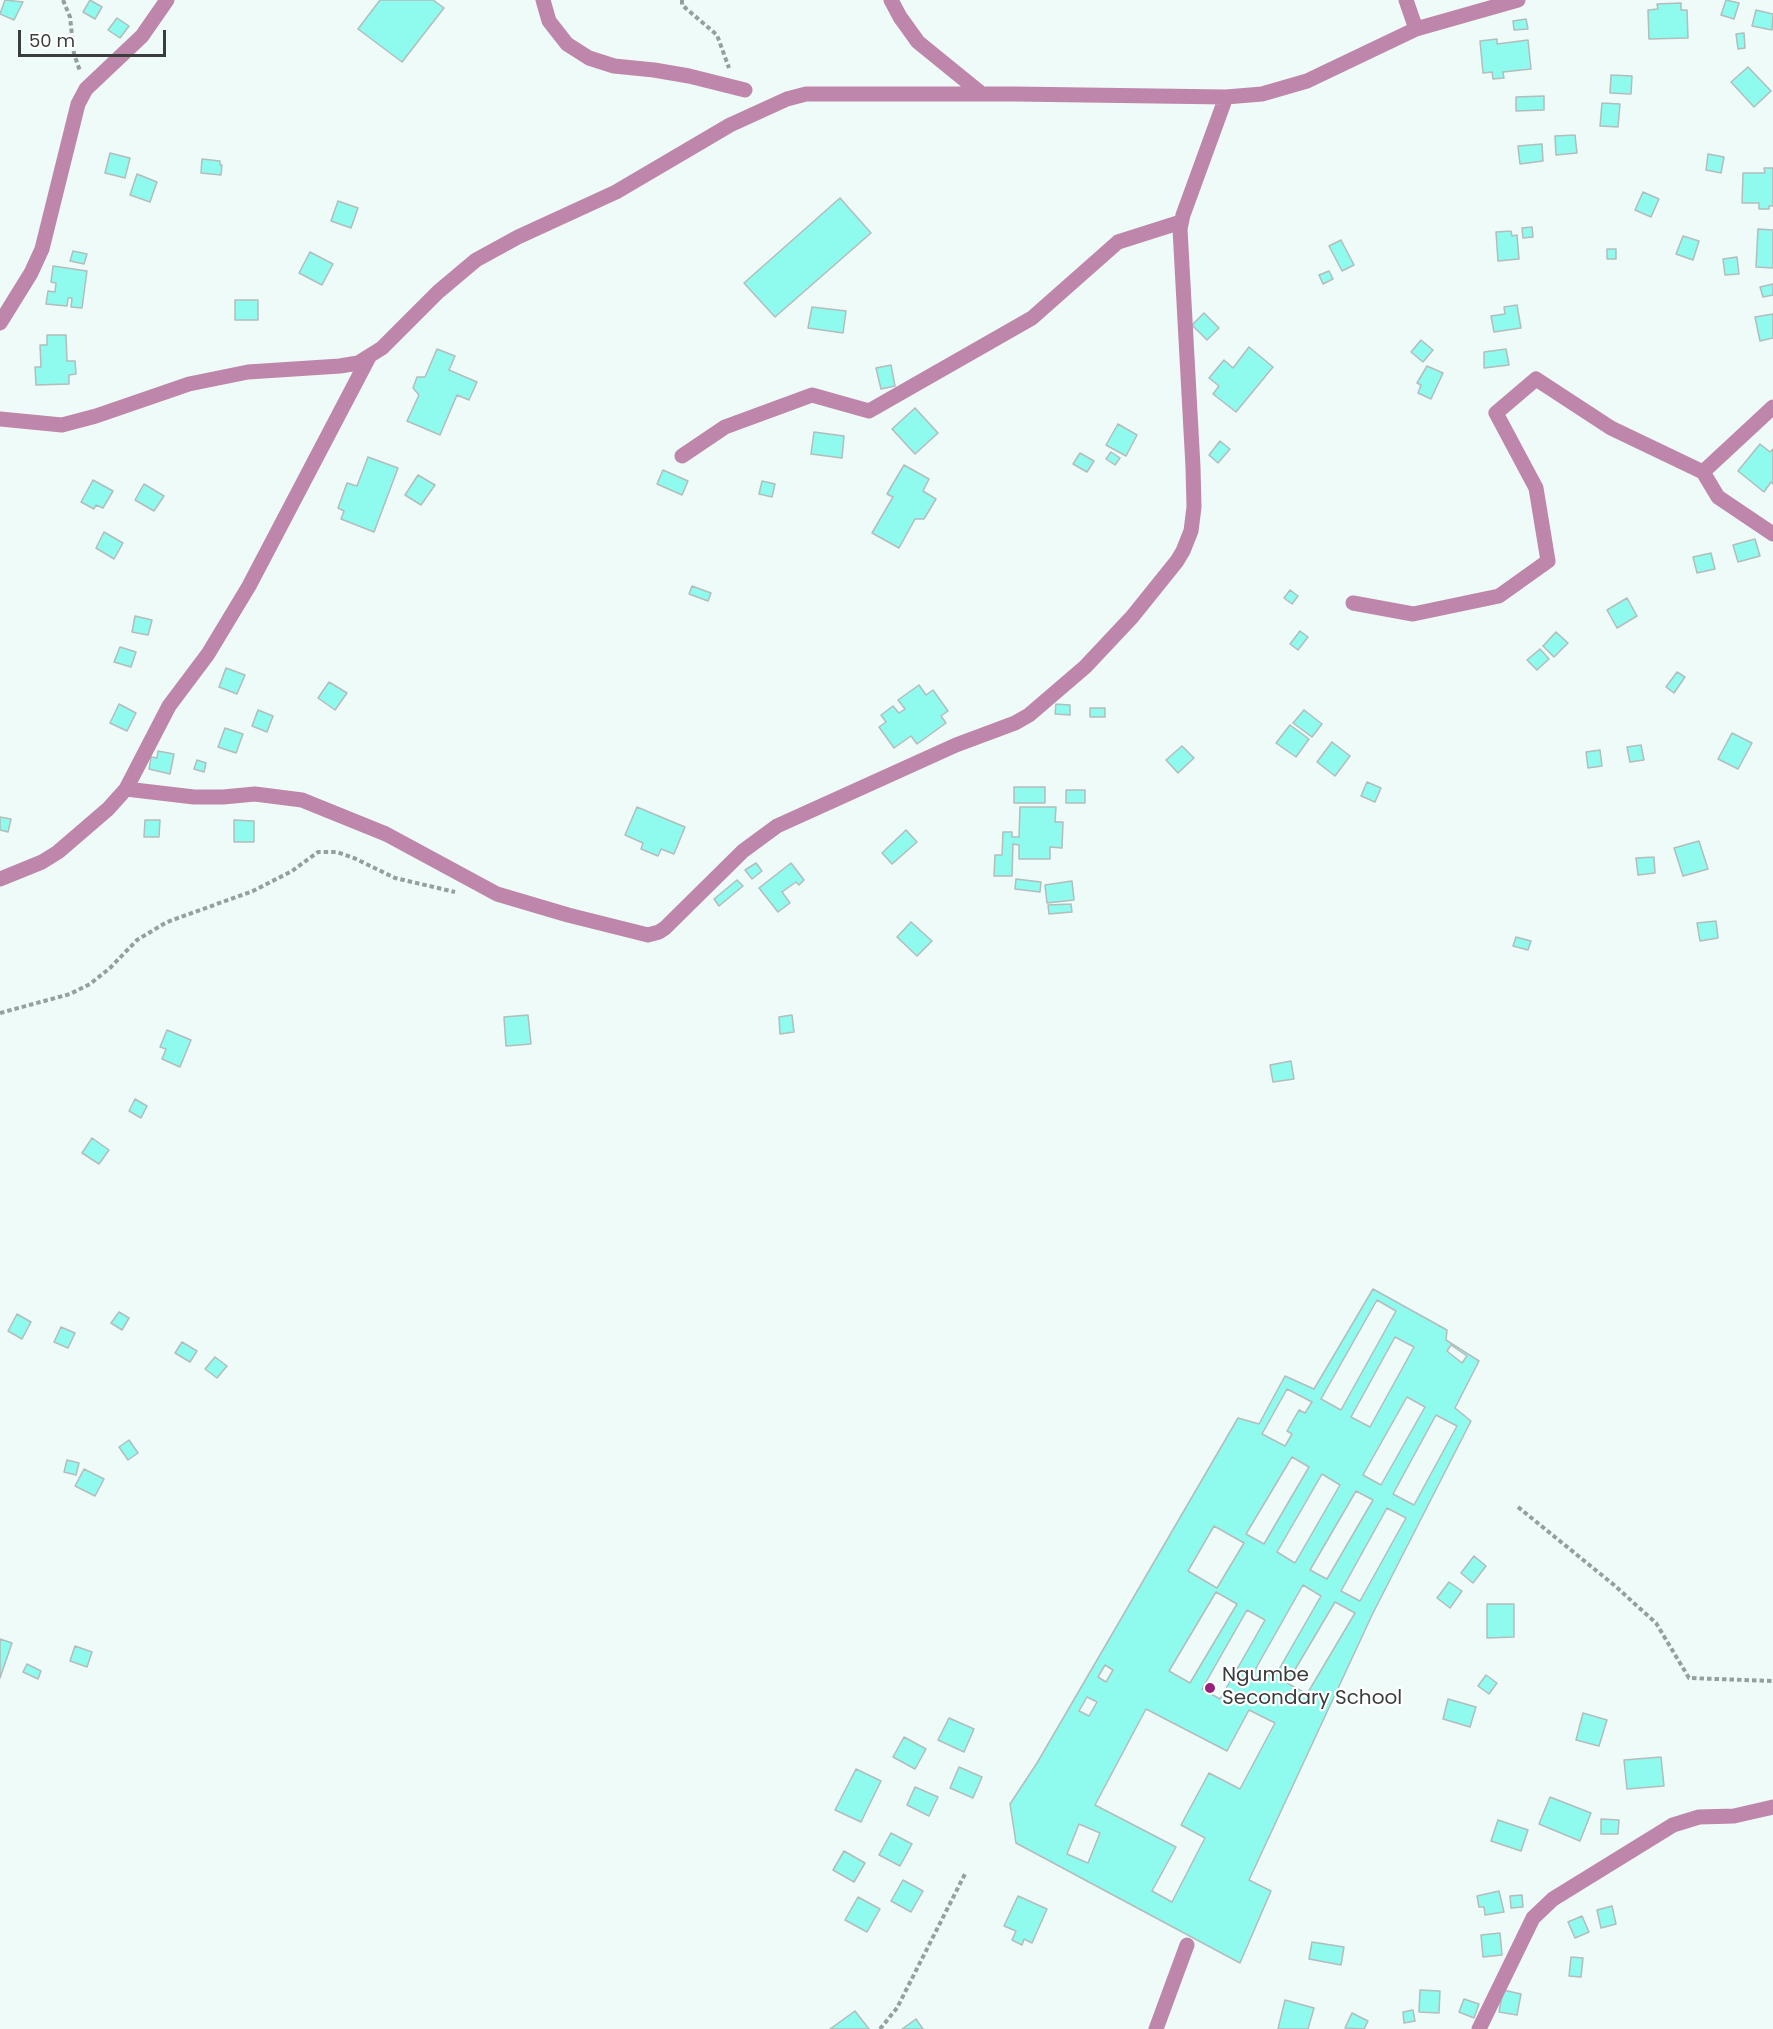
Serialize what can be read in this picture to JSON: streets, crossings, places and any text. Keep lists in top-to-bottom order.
{
  "places": ["Ngumbe Secondary School"],
  "scale_bar": "50 m"
}
